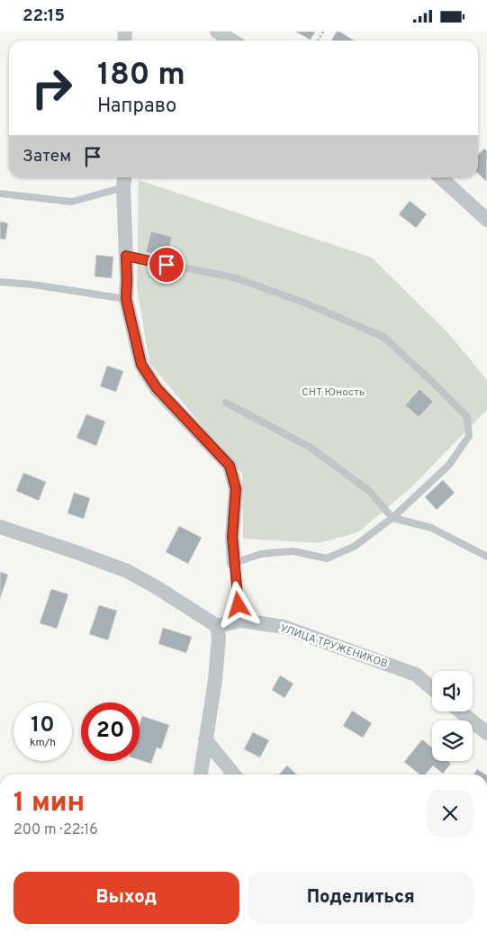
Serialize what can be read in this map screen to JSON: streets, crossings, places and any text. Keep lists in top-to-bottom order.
{
  "streets": {
    "street": ["УЛИЦА ТРУЖЕНИКОВ"]
  },
  "parks": ["СНТ Юность"],
  "page": {
    "status": "22:15",
    "turn": ["180 m", "Направо"],
    "then": "Затем",
    "speed": "10 km/h",
    "limit": "20",
    "heading": ["1 мин", "200 m · 22:16"],
    "buttons": ["Выход", "Поделиться"]
  }
}
